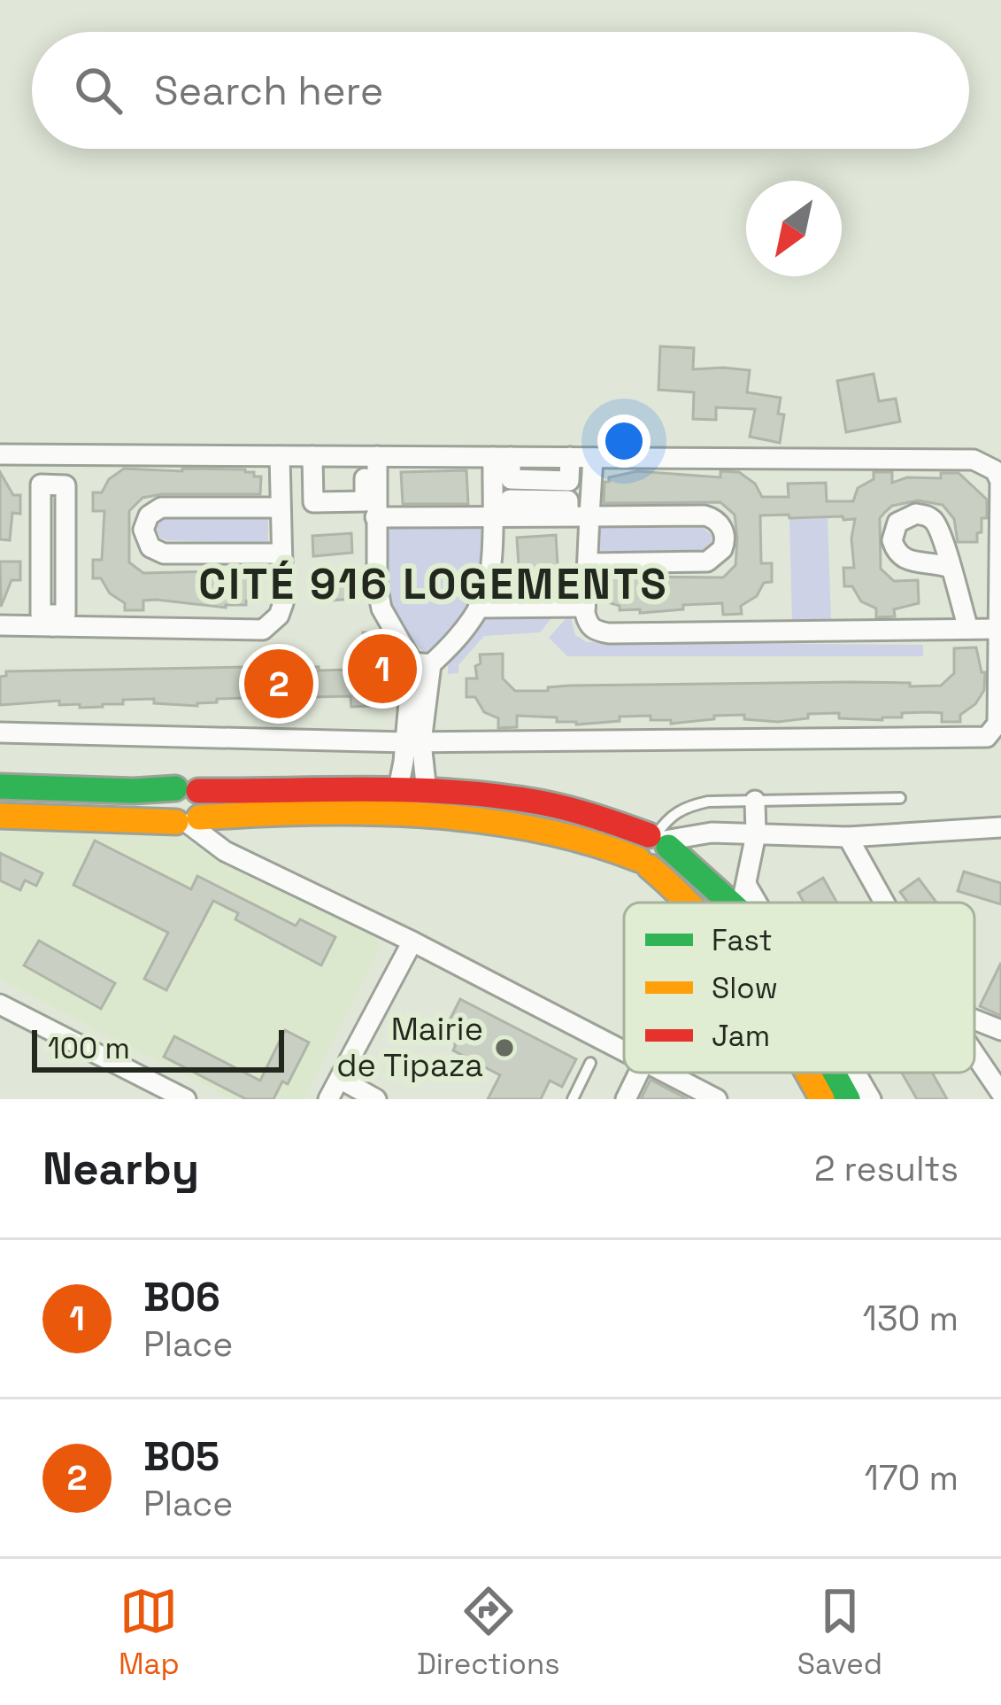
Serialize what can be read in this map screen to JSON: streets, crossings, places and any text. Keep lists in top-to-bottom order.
{
  "districts": ["CITÉ 916 LOGEMENTS"],
  "places": ["Mairie de Tipaza"],
  "legend": ["Fast", "Slow", "Jam"],
  "scale_bar": "100 m",
  "north": "bottom left",
  "page": {
    "search": "Search here",
    "pins": ["1", "2"],
    "scale": "100 m",
    "heading": ["Nearby", "2 results"],
    "list": [
      {
        "mark": "1",
        "name": "B06",
        "note": "Place",
        "value": "130 m"
      },
      {
        "mark": "2",
        "name": "B05",
        "note": "Place",
        "value": "170 m"
      }
    ],
    "nav": ["Map", "Directions", "Saved"]
  }
}
